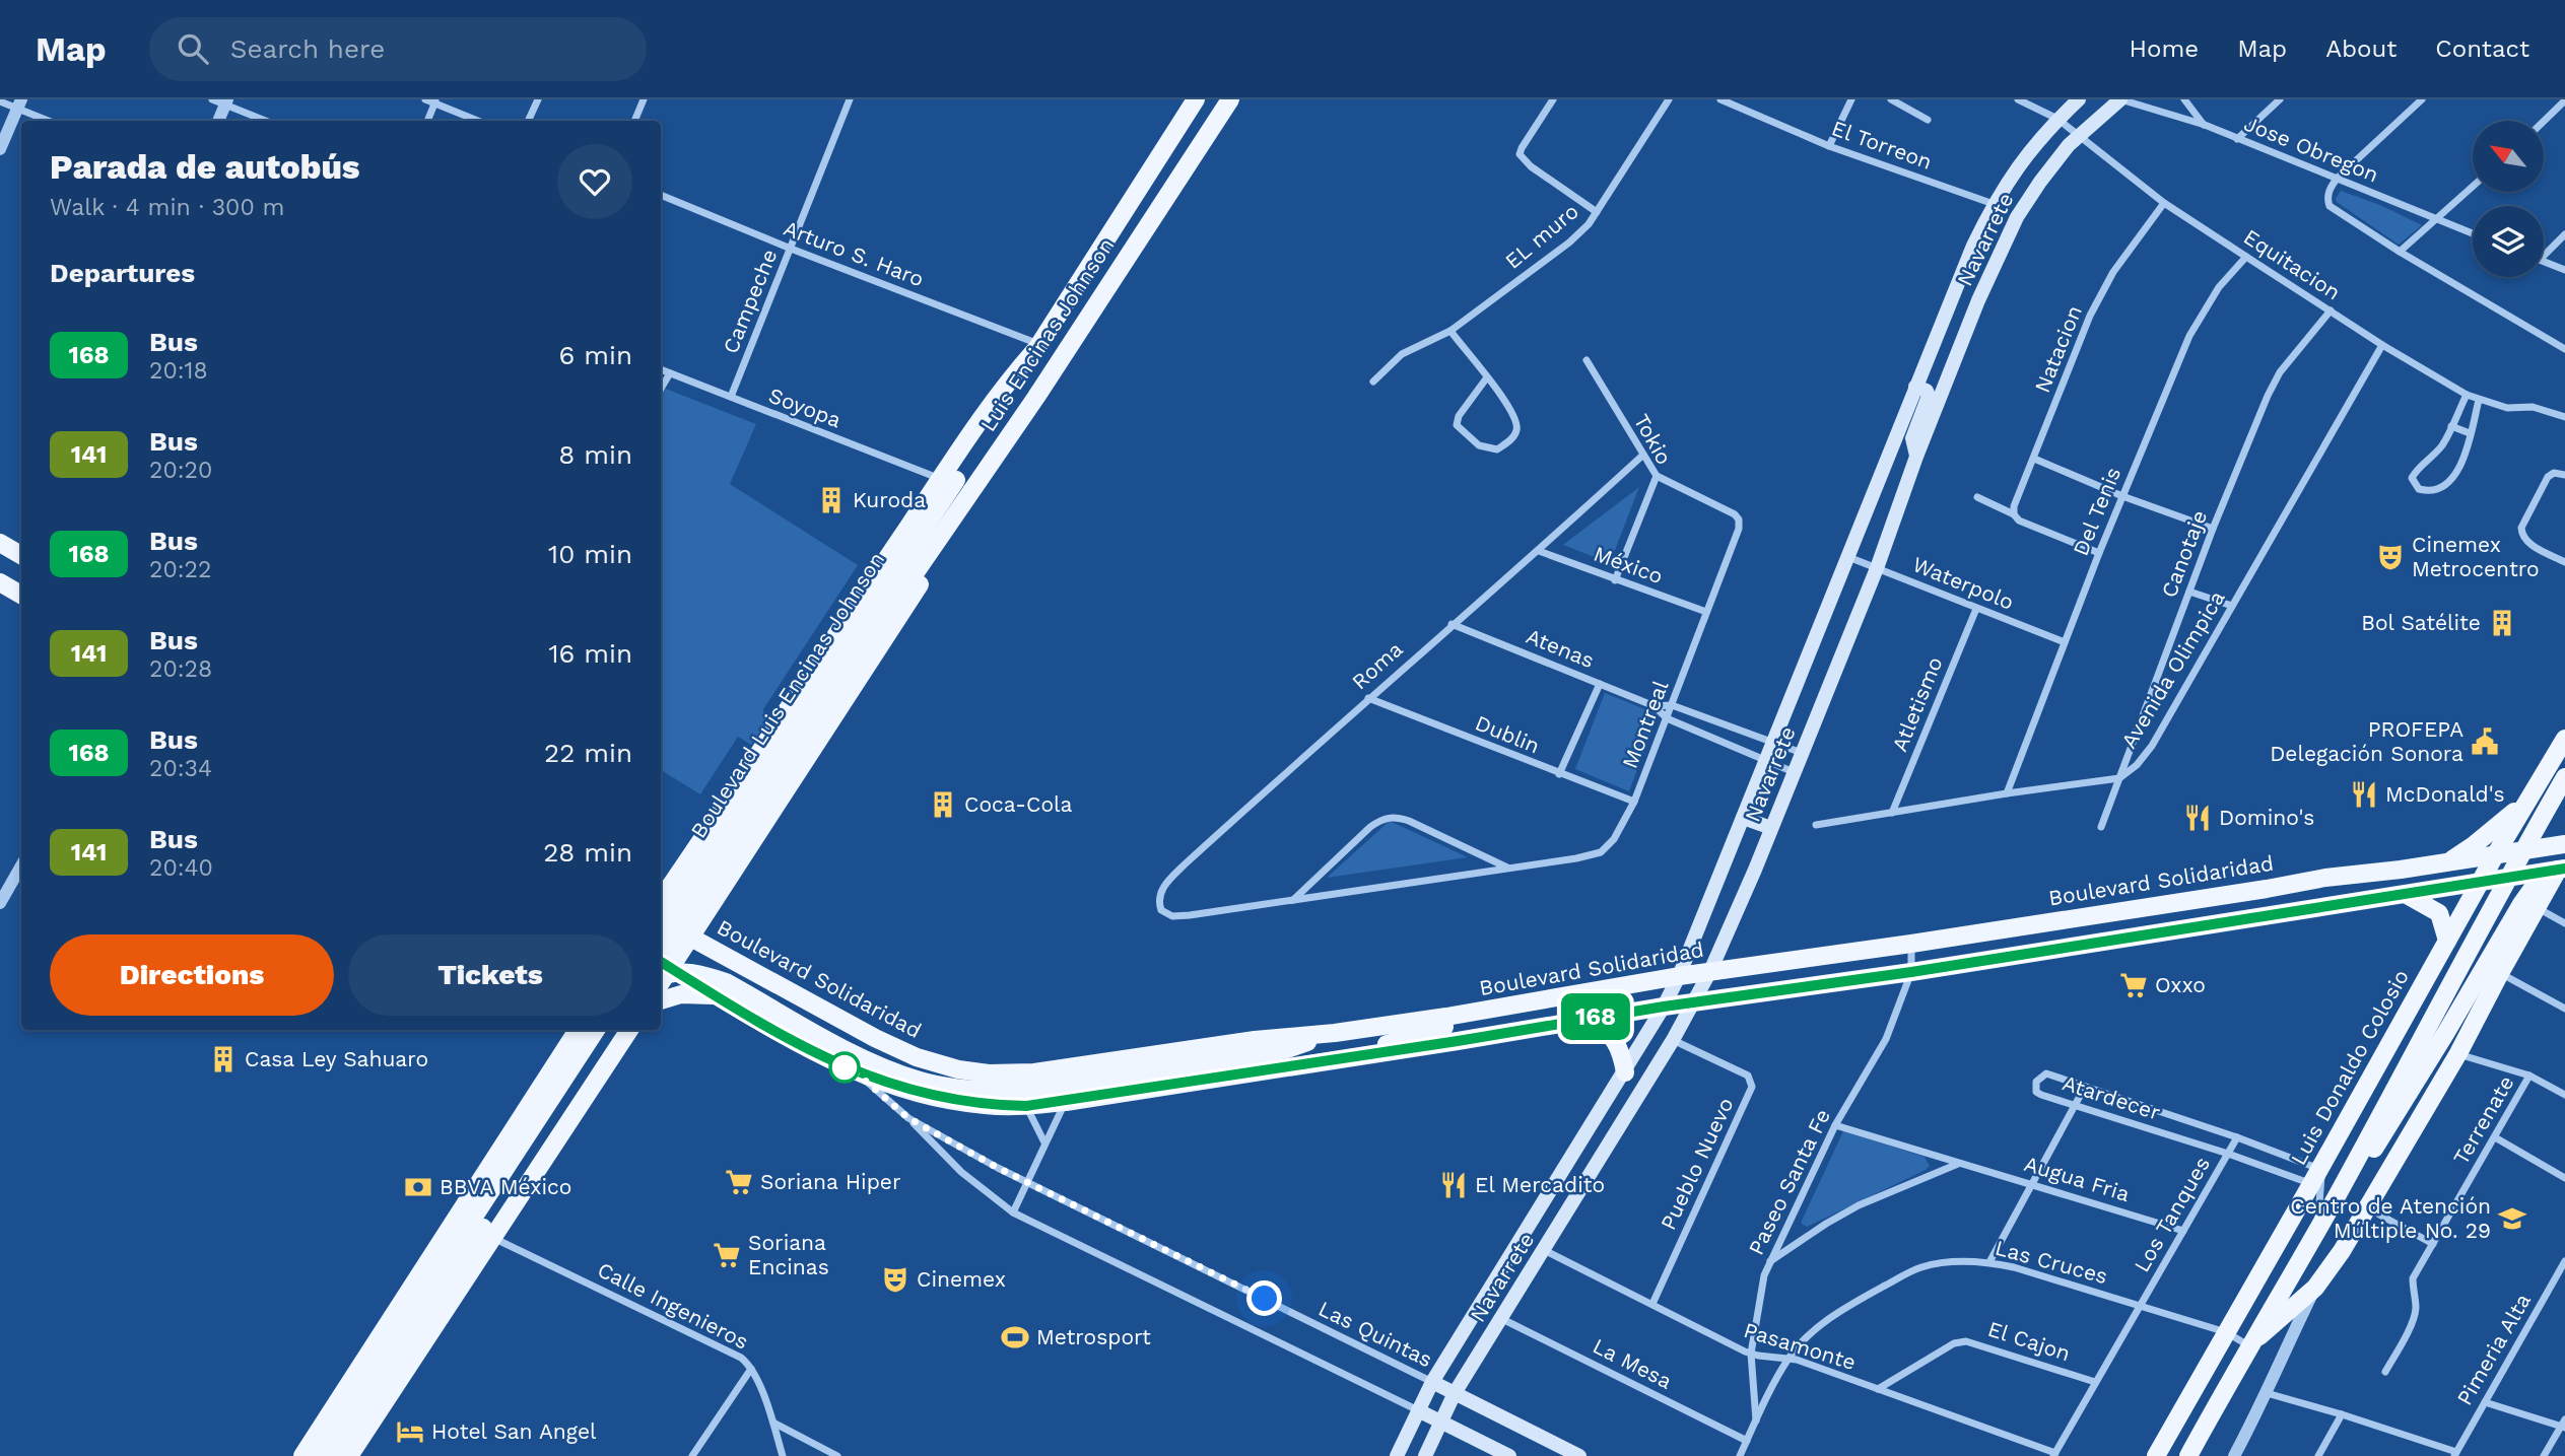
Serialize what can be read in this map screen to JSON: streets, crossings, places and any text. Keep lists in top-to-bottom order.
{
  "streets": {
    "main road": [
      "Navarrete",
      "Luis Encinas Johnson",
      "Boulevard Luis Encinas Johnson",
      "Boulevard Solidaridad",
      "Luis Donaldo Colosio"
    ],
    "street": [
      "El Torreon",
      "Jose Obregon",
      "EL muro",
      "Arturo S. Haro",
      "Equitacion",
      "Campeche",
      "Natacion",
      "Soyopa",
      "Tokio",
      "Del Tenis",
      "Canotaje",
      "México",
      "Waterpolo",
      "Atenas",
      "Roma",
      "Avenida Olimpica",
      "Atletismo",
      "Montreal",
      "Dublin",
      "Atardecer",
      "Terrenate",
      "Pueblo Nuevo",
      "Augua Fria",
      "Paseo Santa Fe",
      "Los Tanques",
      "Las Cruces",
      "Calle Ingenieros",
      "Las Quintas",
      "El Cajon",
      "Pasamonte",
      "Pimeria Alta",
      "La Mesa"
    ]
  },
  "crossings": [
    ["El Torreon", "Navarrete"],
    ["Jose Obregon", "Navarrete"],
    ["Navarrete", "Equitacion"],
    ["Navarrete", "Waterpolo"],
    ["Navarrete", "Atenas"],
    ["Navarrete", "Boulevard Solidaridad"],
    ["Navarrete", "Pueblo Nuevo"],
    ["Navarrete", "Las Quintas"],
    ["Navarrete", "Pasamonte"],
    ["Navarrete", "La Mesa"],
    ["Arturo S. Haro", "Campeche"],
    ["Arturo S. Haro", "Luis Encinas Johnson"],
    ["Equitacion", "Natacion"],
    ["Equitacion", "Del Tenis"],
    ["Equitacion", "Canotaje"],
    ["Equitacion", "Avenida Olimpica"],
    ["Campeche", "Soyopa"],
    ["Luis Encinas Johnson", "Soyopa"],
    ["Luis Encinas Johnson", "Boulevard Luis Encinas Johnson"],
    ["Soyopa", "Boulevard Luis Encinas Johnson"],
    ["Tokio", "México"],
    ["Tokio", "Roma"],
    ["Tokio", "Montreal"],
    ["Del Tenis", "Waterpolo"],
    ["Del Tenis", "Avenida Olimpica"],
    ["Canotaje", "Avenida Olimpica"],
    ["México", "Roma"],
    ["México", "Montreal"],
    ["Waterpolo", "Atletismo"],
    ["Atenas", "Roma"],
    ["Atenas", "Montreal"],
    ["Roma", "Montreal"],
    ["Roma", "Dublin"],
    ["Avenida Olimpica", "Atletismo"],
    ["Montreal", "Dublin"],
    ["Boulevard Solidaridad", "Luis Donaldo Colosio"],
    ["Luis Donaldo Colosio", "Atardecer"],
    ["Luis Donaldo Colosio", "Las Cruces"],
    ["Atardecer", "Los Tanques"],
    ["Pueblo Nuevo", "Pasamonte"],
    ["Augua Fria", "Paseo Santa Fe"],
    ["Augua Fria", "Los Tanques"],
    ["Paseo Santa Fe", "Las Cruces"],
    ["Paseo Santa Fe", "Pasamonte"],
    ["Los Tanques", "Las Cruces"],
    ["Los Tanques", "El Cajon"],
    ["Los Tanques", "Pasamonte"],
    ["Las Cruces", "Pasamonte"],
    ["Las Cruces", "La Mesa"],
    ["El Cajon", "Pasamonte"]
  ],
  "places": {
    "building": [
      "Kuroda",
      "Bol Satélite",
      "Coca-Cola",
      "Casa Ley Sahuaro"
    ],
    "theatre": ["Cinemex Metrocentro", "Cinemex"],
    "public building": ["PROFEPA Delegación Sonora"],
    "restaurant": ["McDonald's", "Domino's", "El Mercadito"],
    "supermarket": ["Oxxo", "Soriana Hiper", "Soriana Encinas"],
    "bank": ["BBVA México"],
    "school or university": ["Centro de Atención Múltiple No. 29"],
    "sports": ["Metrosport"],
    "hotel": ["Hotel San Angel"]
  },
  "lines": ["bus line 168"],
  "north": "top left",
  "page": {
    "header": "Map",
    "search": "Search here",
    "nav": [
      "Home",
      "Map",
      "About",
      "Contact"
    ],
    "on_map": "168",
    "heading": [
      ["Parada de autobús", "Walk · 4 min · 300 m"],
      "Departures"
    ],
    "list": [
      {
        "mark": "168",
        "name": "Bus",
        "note": "20:18",
        "value": "6 min"
      },
      {
        "mark": "141",
        "name": "Bus",
        "note": "20:20",
        "value": "8 min"
      },
      {
        "mark": "168",
        "name": "Bus",
        "note": "20:22",
        "value": "10 min"
      },
      {
        "mark": "141",
        "name": "Bus",
        "note": "20:28",
        "value": "16 min"
      },
      {
        "mark": "168",
        "name": "Bus",
        "note": "20:34",
        "value": "22 min"
      },
      {
        "mark": "141",
        "name": "Bus",
        "note": "20:40",
        "value": "28 min"
      }
    ],
    "buttons": ["Directions", "Tickets"]
  }
}
